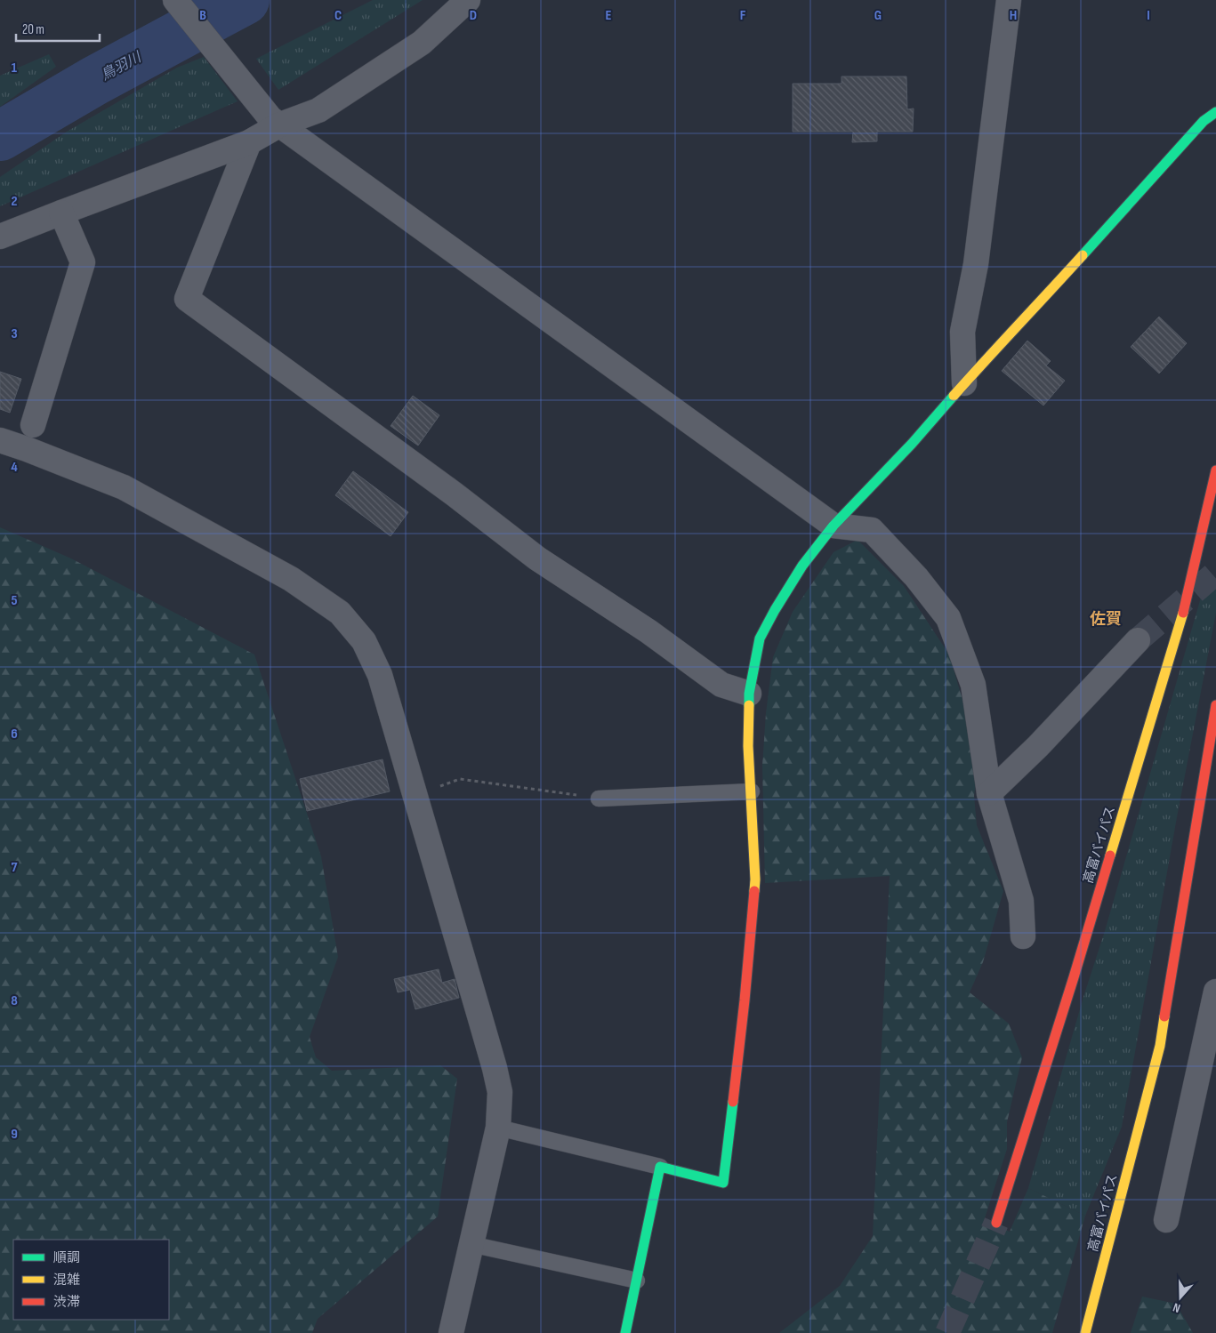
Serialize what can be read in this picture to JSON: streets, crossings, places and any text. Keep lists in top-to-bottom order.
{
  "streets": {
    "main road": ["高富バイパス"]
  },
  "districts": ["佐賀"],
  "water": ["鳥羽川"],
  "legend": ["順調", "混雑", "渋滞"],
  "scale_bar": "20 m",
  "north": "bottom",
  "grid": {
    "columns": [
      "B",
      "C",
      "D",
      "E",
      "F",
      "G",
      "H",
      "I"
    ],
    "rows": [
      "1",
      "2",
      "3",
      "4",
      "5",
      "6",
      "7",
      "8",
      "9"
    ]
  }
}
